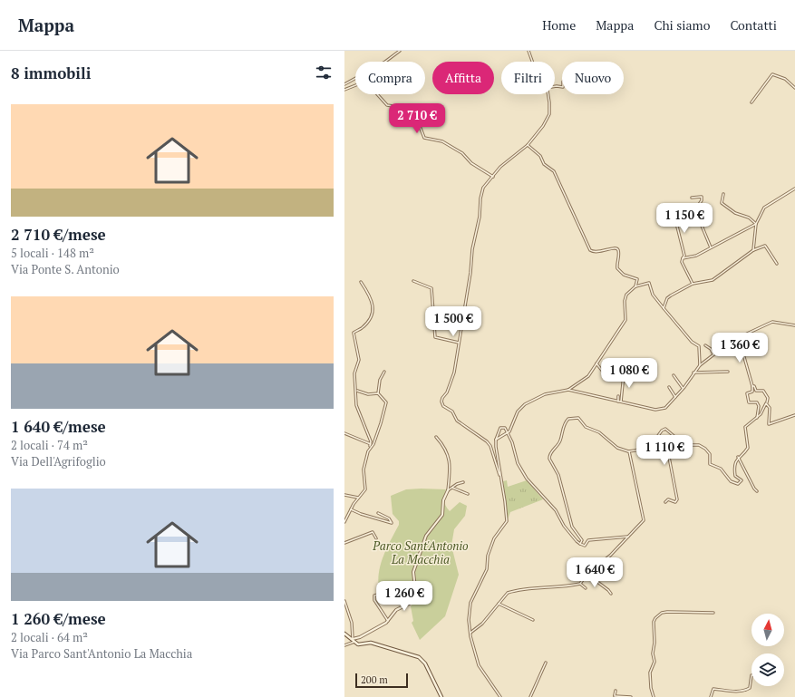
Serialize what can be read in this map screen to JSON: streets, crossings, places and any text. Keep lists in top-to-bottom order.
{
  "parks": ["Parco Sant'Antonio La Macchia"],
  "scale_bar": "200 m",
  "north": "top",
  "page": {
    "header": "Mappa",
    "nav": [
      "Home",
      "Mappa",
      "Chi siamo",
      "Contatti"
    ],
    "heading": "8 immobili",
    "chip": [
      "Compra",
      "Affitta",
      "Filtri",
      "Nuovo"
    ],
    "list": [
      {
        "name": "2 710 €/mese",
        "note": "5 locali · 148 m² · Via Ponte S. Antonio"
      },
      {
        "name": "1 640 €/mese",
        "note": "2 locali · 74 m² · Via Dell'Agrifoglio"
      },
      {
        "name": "1 260 €/mese",
        "note": "2 locali · 64 m² · Via Parco Sant'Antonio La Macchia"
      }
    ],
    "price": [
      "2 710 €",
      "1 150 €",
      "1 500 €",
      "1 360 €",
      "1 080 €",
      "1 110 €",
      "1 640 €",
      "1 260 €"
    ],
    "scale": "200 m"
  }
}
